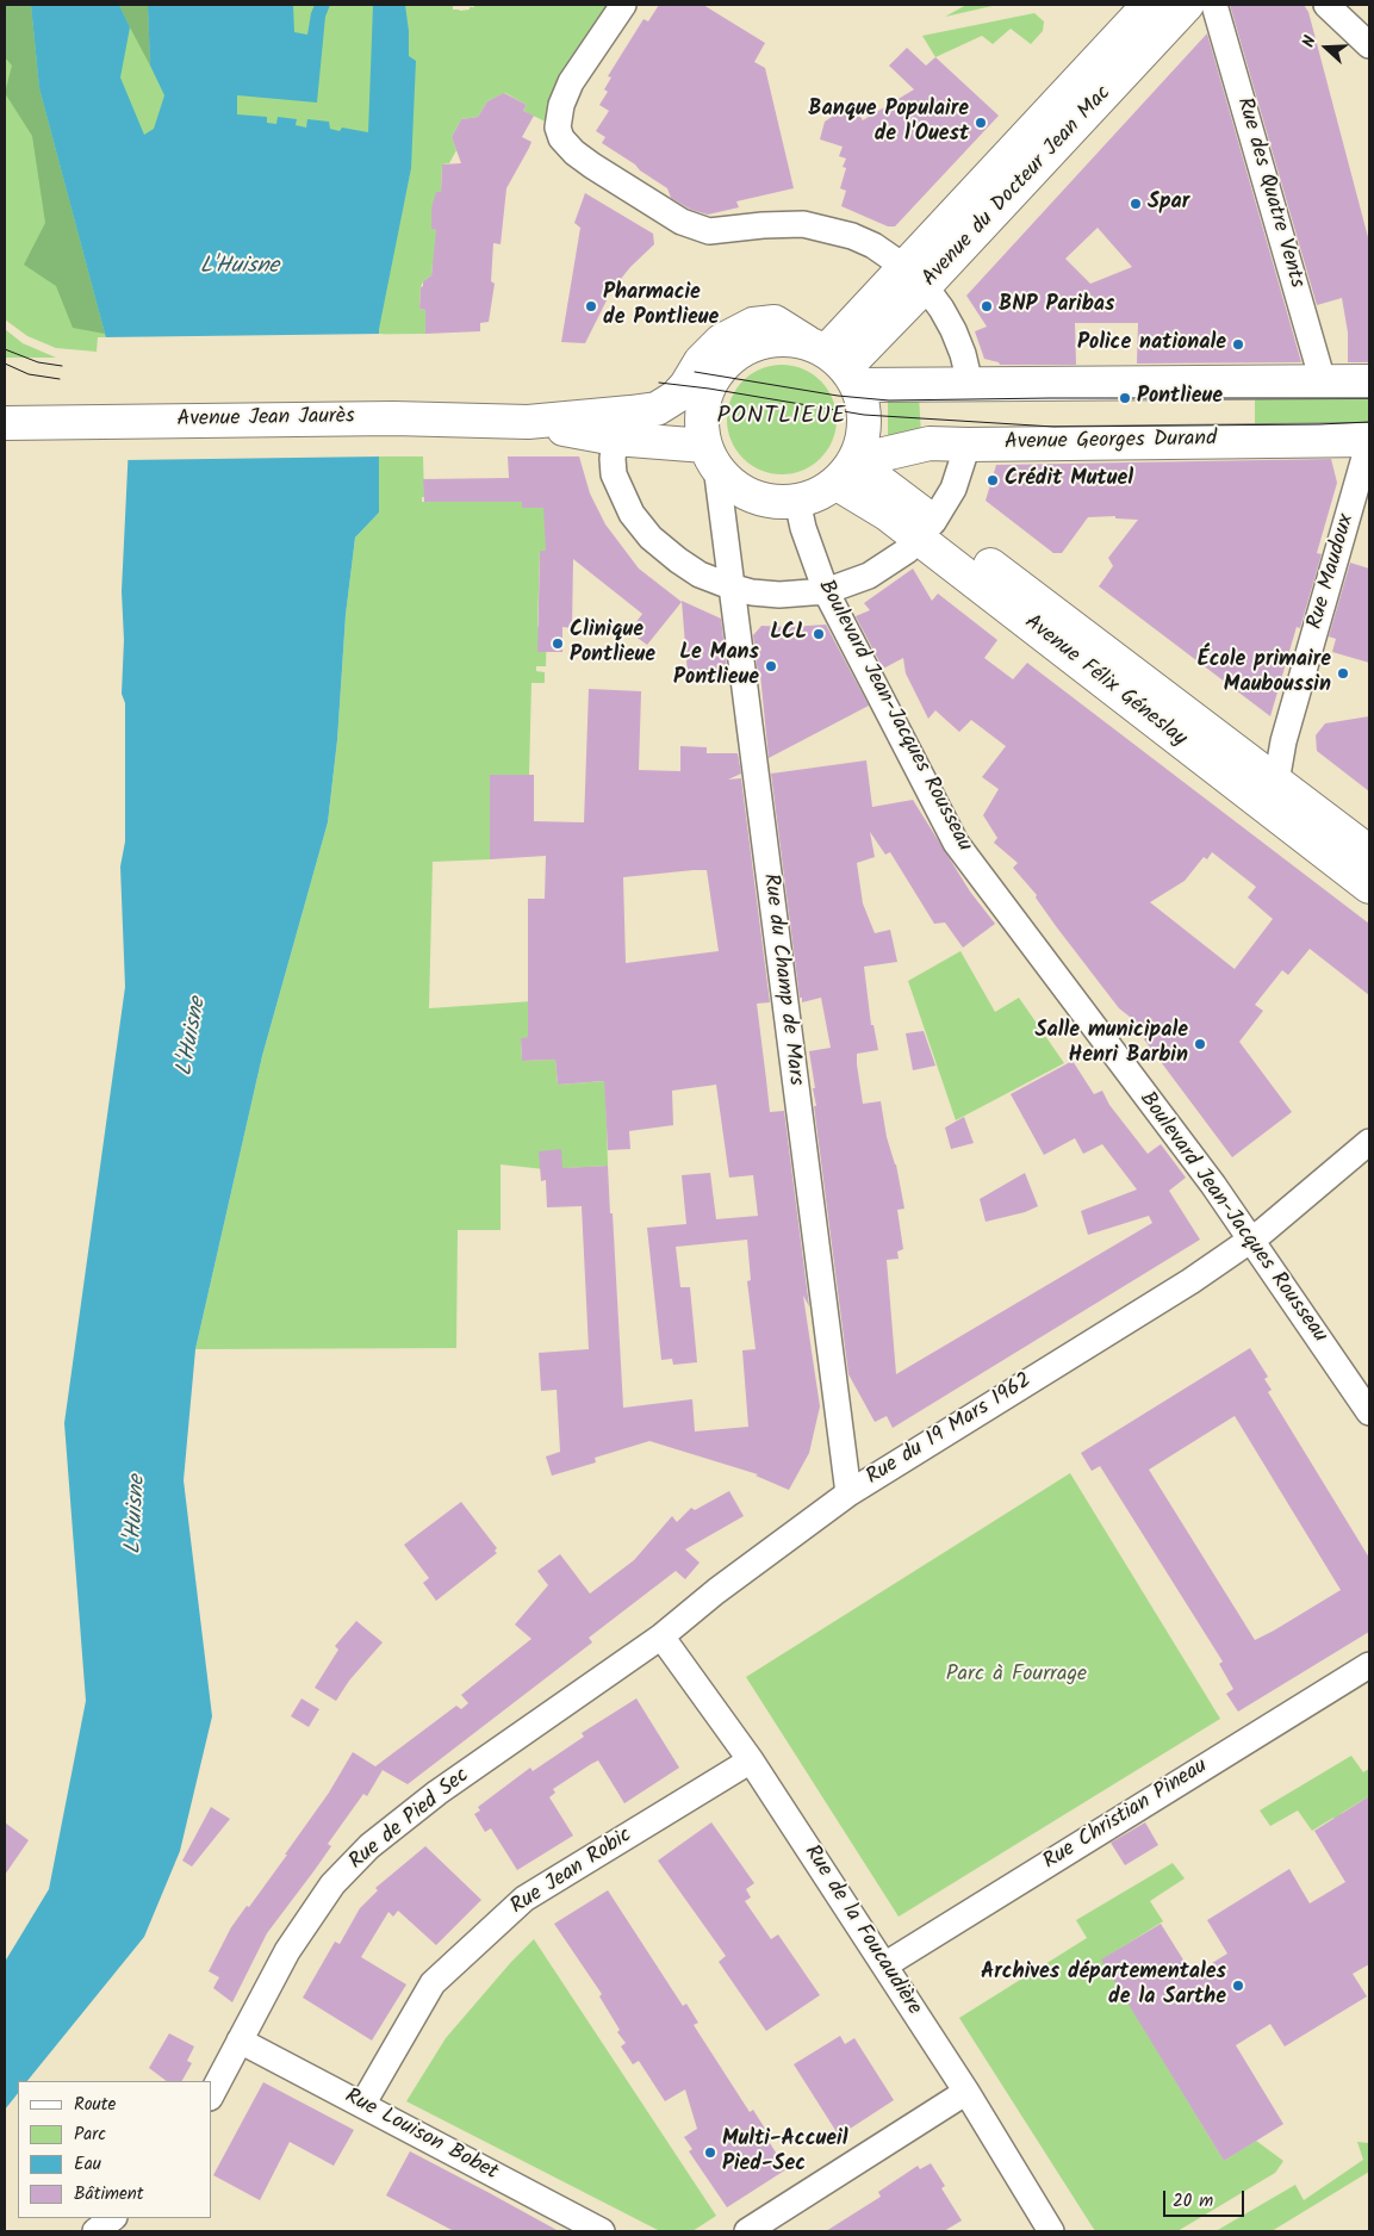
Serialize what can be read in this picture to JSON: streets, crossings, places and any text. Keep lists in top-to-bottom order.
{
  "streets": {
    "main road": [
      "Avenue du Docteur Jean Mac",
      "Avenue Jean Jaurès",
      "Avenue Georges Durand",
      "Avenue Félix Géneslay"
    ],
    "street": [
      "Rue des Quatre Vents",
      "Rue Maudoux",
      "Boulevard Jean-Jacques Rousseau",
      "Rue du Champ de Mars",
      "Rue du 19 Mars 1962",
      "Rue Christian Pineau",
      "Rue de Pied Sec",
      "Rue Jean Robic",
      "Rue de la Foucaudière",
      "Rue Louison Bobet"
    ]
  },
  "crossings": [
    ["Avenue du Docteur Jean Mac", "Avenue Jean Jaurès"],
    ["Avenue du Docteur Jean Mac", "Avenue Georges Durand"],
    ["Avenue du Docteur Jean Mac", "Avenue Félix Géneslay"],
    ["Avenue du Docteur Jean Mac", "Boulevard Jean-Jacques Rousseau"],
    ["Avenue du Docteur Jean Mac", "Rue du Champ de Mars"],
    ["Avenue Jean Jaurès", "Avenue Georges Durand"],
    ["Avenue Jean Jaurès", "Avenue Félix Géneslay"],
    ["Avenue Jean Jaurès", "Boulevard Jean-Jacques Rousseau"],
    ["Avenue Jean Jaurès", "Rue du Champ de Mars"],
    ["Avenue Georges Durand", "Rue Maudoux"],
    ["Avenue Georges Durand", "Avenue Félix Géneslay"],
    ["Avenue Georges Durand", "Boulevard Jean-Jacques Rousseau"],
    ["Avenue Georges Durand", "Rue du Champ de Mars"],
    ["Rue Maudoux", "Avenue Félix Géneslay"],
    ["Avenue Félix Géneslay", "Boulevard Jean-Jacques Rousseau"],
    ["Avenue Félix Géneslay", "Rue du Champ de Mars"],
    ["Boulevard Jean-Jacques Rousseau", "Rue du Champ de Mars"],
    ["Boulevard Jean-Jacques Rousseau", "Rue du 19 Mars 1962"],
    ["Rue du Champ de Mars", "Rue du 19 Mars 1962"],
    ["Rue du 19 Mars 1962", "Rue de Pied Sec"],
    ["Rue du 19 Mars 1962", "Rue de la Foucaudière"],
    ["Rue Christian Pineau", "Rue de la Foucaudière"],
    ["Rue de Pied Sec", "Rue de la Foucaudière"],
    ["Rue de Pied Sec", "Rue Louison Bobet"],
    ["Rue Jean Robic", "Rue de la Foucaudière"],
    ["Rue Jean Robic", "Rue Louison Bobet"]
  ],
  "districts": ["PONTLIEUE"],
  "water": ["L'Huisne"],
  "parks": ["Parc à Fourrage"],
  "places": [
    "Banque Populaire de l'Ouest",
    "Spar",
    "Pharmacie de Pontlieue",
    "BNP Paribas",
    "Police nationale",
    "Pontlieue",
    "Crédit Mutuel",
    "LCL",
    "Clinique Pontlieue",
    "Le Mans Pontlieue",
    "École primaire Mauboussin",
    "Salle municipale Henri Barbin",
    "Archives départementales de la Sarthe",
    "Multi-Accueil Pied-Sec"
  ],
  "legend": [
    "Route",
    "Parc",
    "Eau",
    "Bâtiment"
  ],
  "scale_bar": "20 m",
  "north": "left"
}
